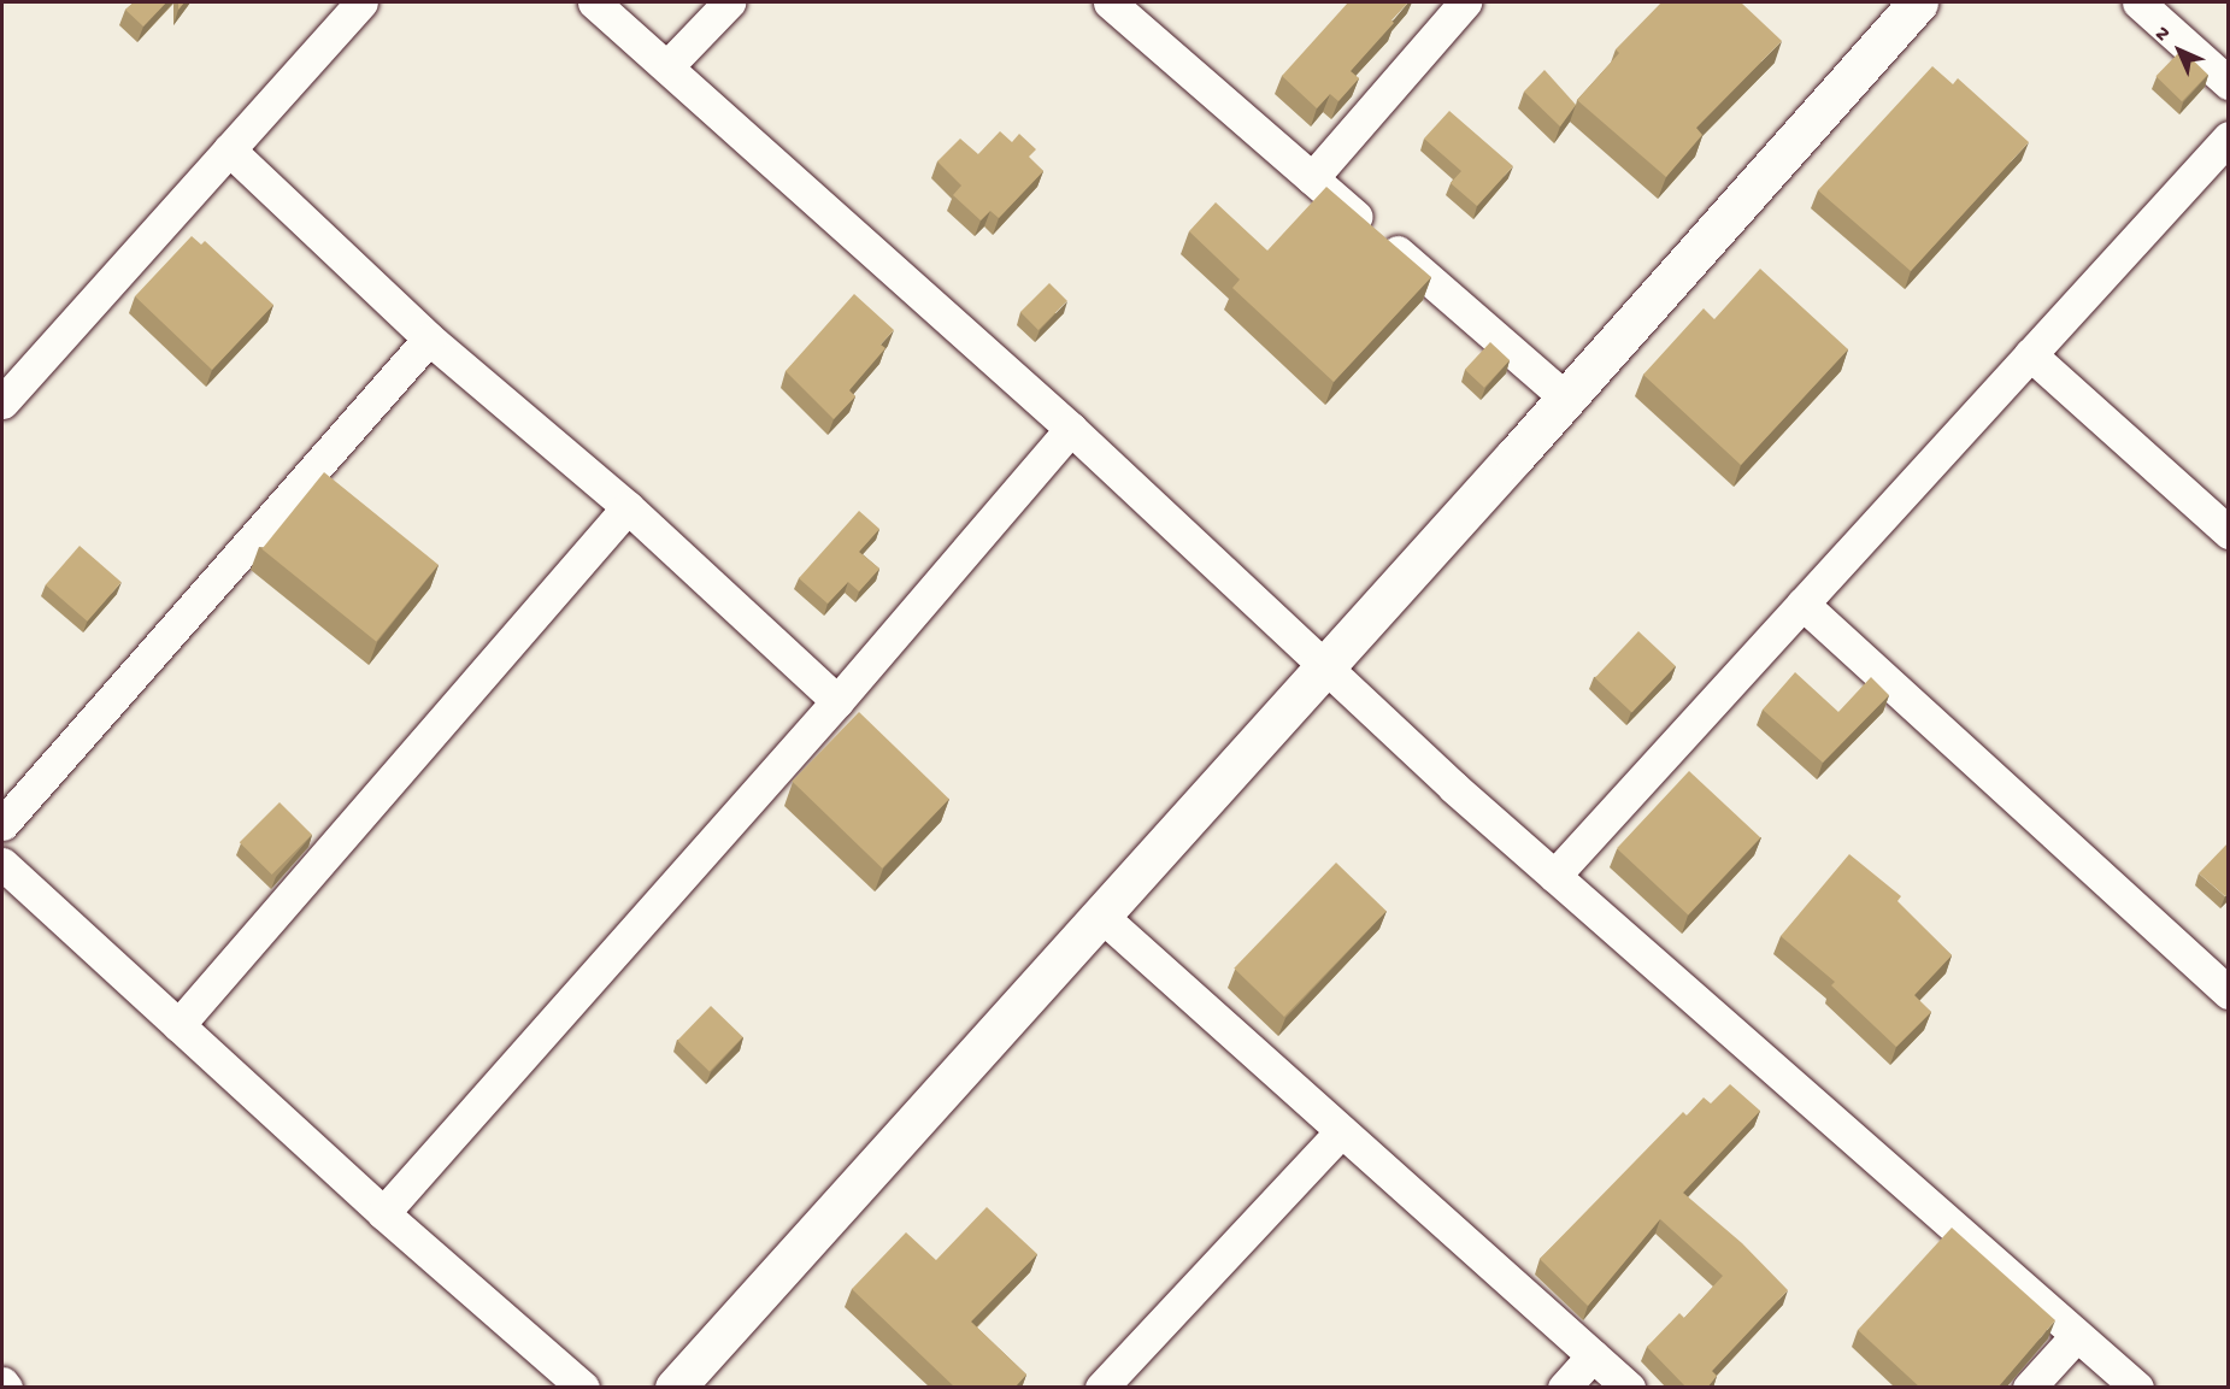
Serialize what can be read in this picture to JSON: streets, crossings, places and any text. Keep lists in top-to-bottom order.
{
  "north": "top left"
}
